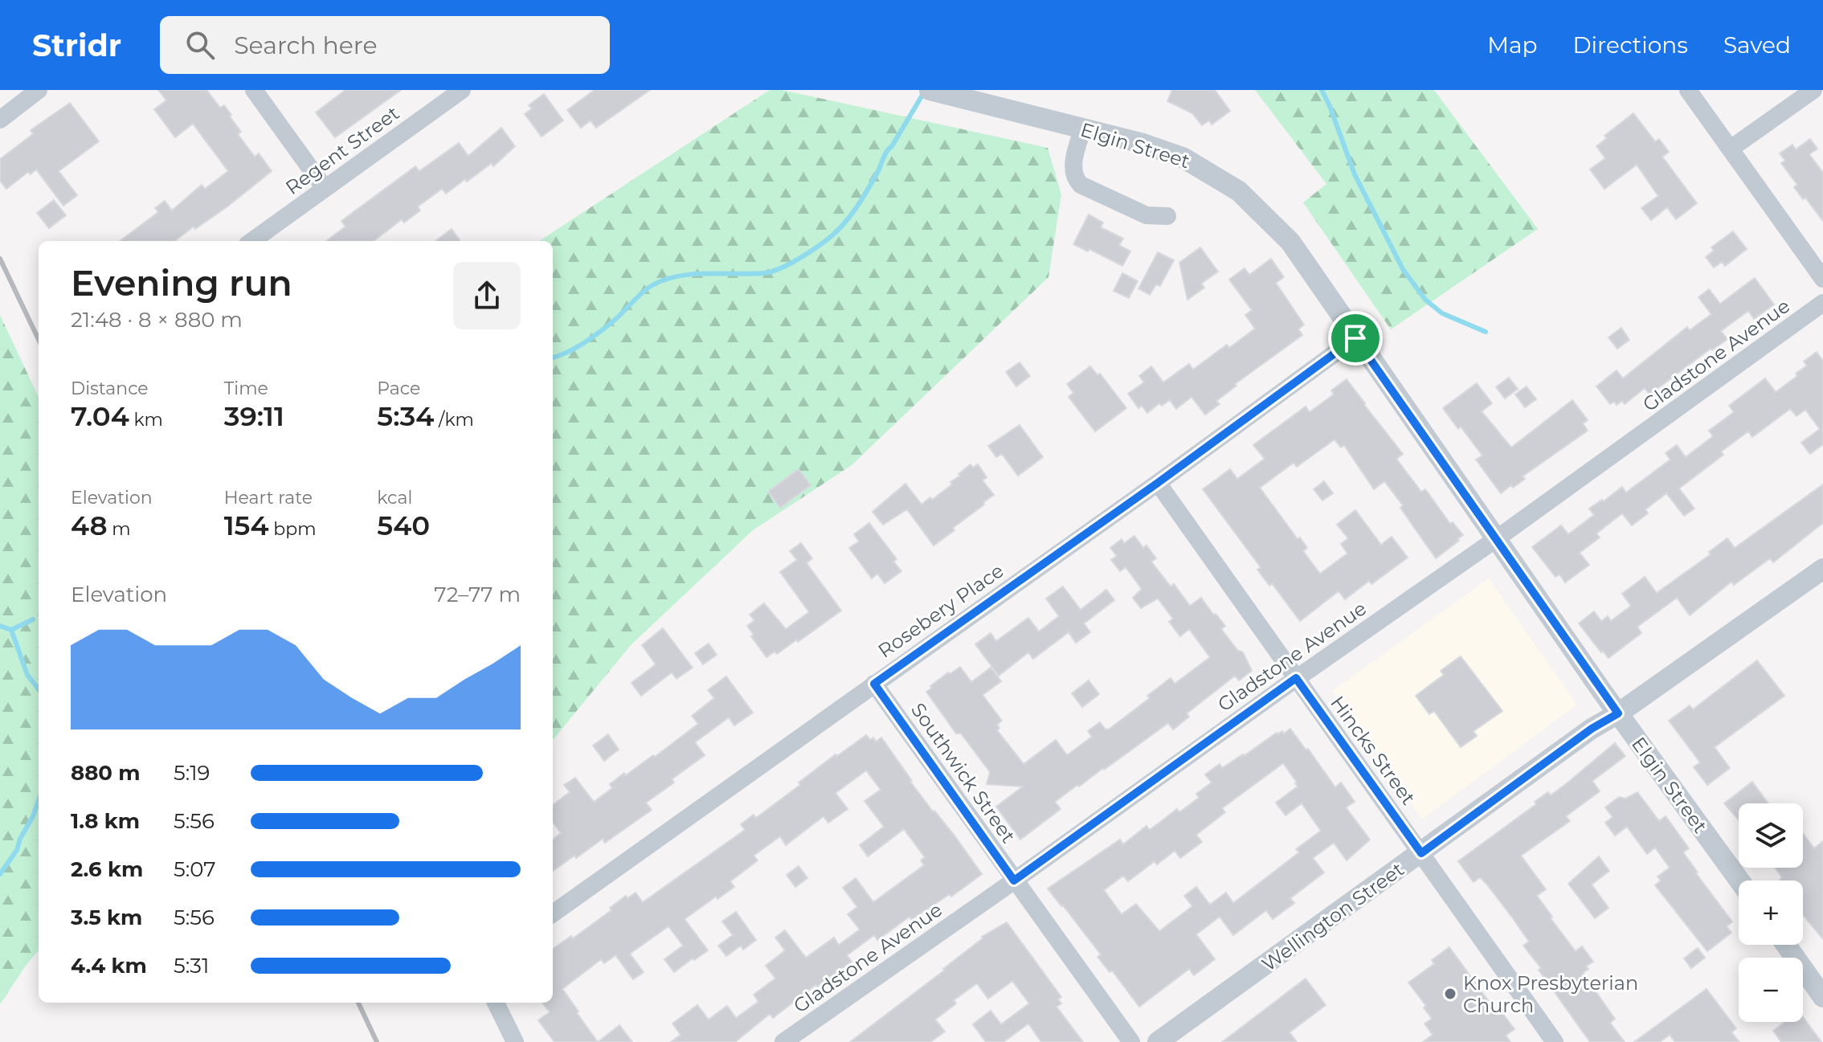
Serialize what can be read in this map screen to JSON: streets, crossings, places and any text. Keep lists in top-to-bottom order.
{
  "streets": {
    "street": [
      "Elgin Street",
      "Regent Street",
      "Gladstone Avenue",
      "Rosebery Place",
      "Hincks Street",
      "Southwick Street",
      "Wellington Street"
    ]
  },
  "crossings": [
    ["Elgin Street", "Gladstone Avenue"],
    ["Elgin Street", "Rosebery Place"],
    ["Elgin Street", "Wellington Street"],
    ["Gladstone Avenue", "Hincks Street"],
    ["Gladstone Avenue", "Southwick Street"],
    ["Rosebery Place", "Hincks Street"],
    ["Rosebery Place", "Southwick Street"],
    ["Hincks Street", "Wellington Street"]
  ],
  "places": ["Knox Presbyterian Church"],
  "page": {
    "header": "Stridr",
    "search": "Search here",
    "nav": ["Map", "Directions", "Saved"],
    "heading": ["Evening run", "21:48 · 8 × 880 m"],
    "stats": [
      ["Distance", "7.04 km"],
      ["Time", "39:11"],
      ["Pace", "5:34 /km"],
      ["Elevation", "48 m"],
      ["Heart rate", "154 bpm"],
      ["kcal", "540"]
    ],
    "chart": ["Elevation", "72–77 m"],
    "list": [
      {
        "name": "880 m",
        "note": "5:19"
      },
      {
        "name": "1.8 km",
        "note": "5:56"
      },
      {
        "name": "2.6 km",
        "note": "5:07"
      },
      {
        "name": "3.5 km",
        "note": "5:56"
      },
      {
        "name": "4.4 km",
        "note": "5:31"
      }
    ],
    "map_buttons": ["+", "−"]
  }
}
